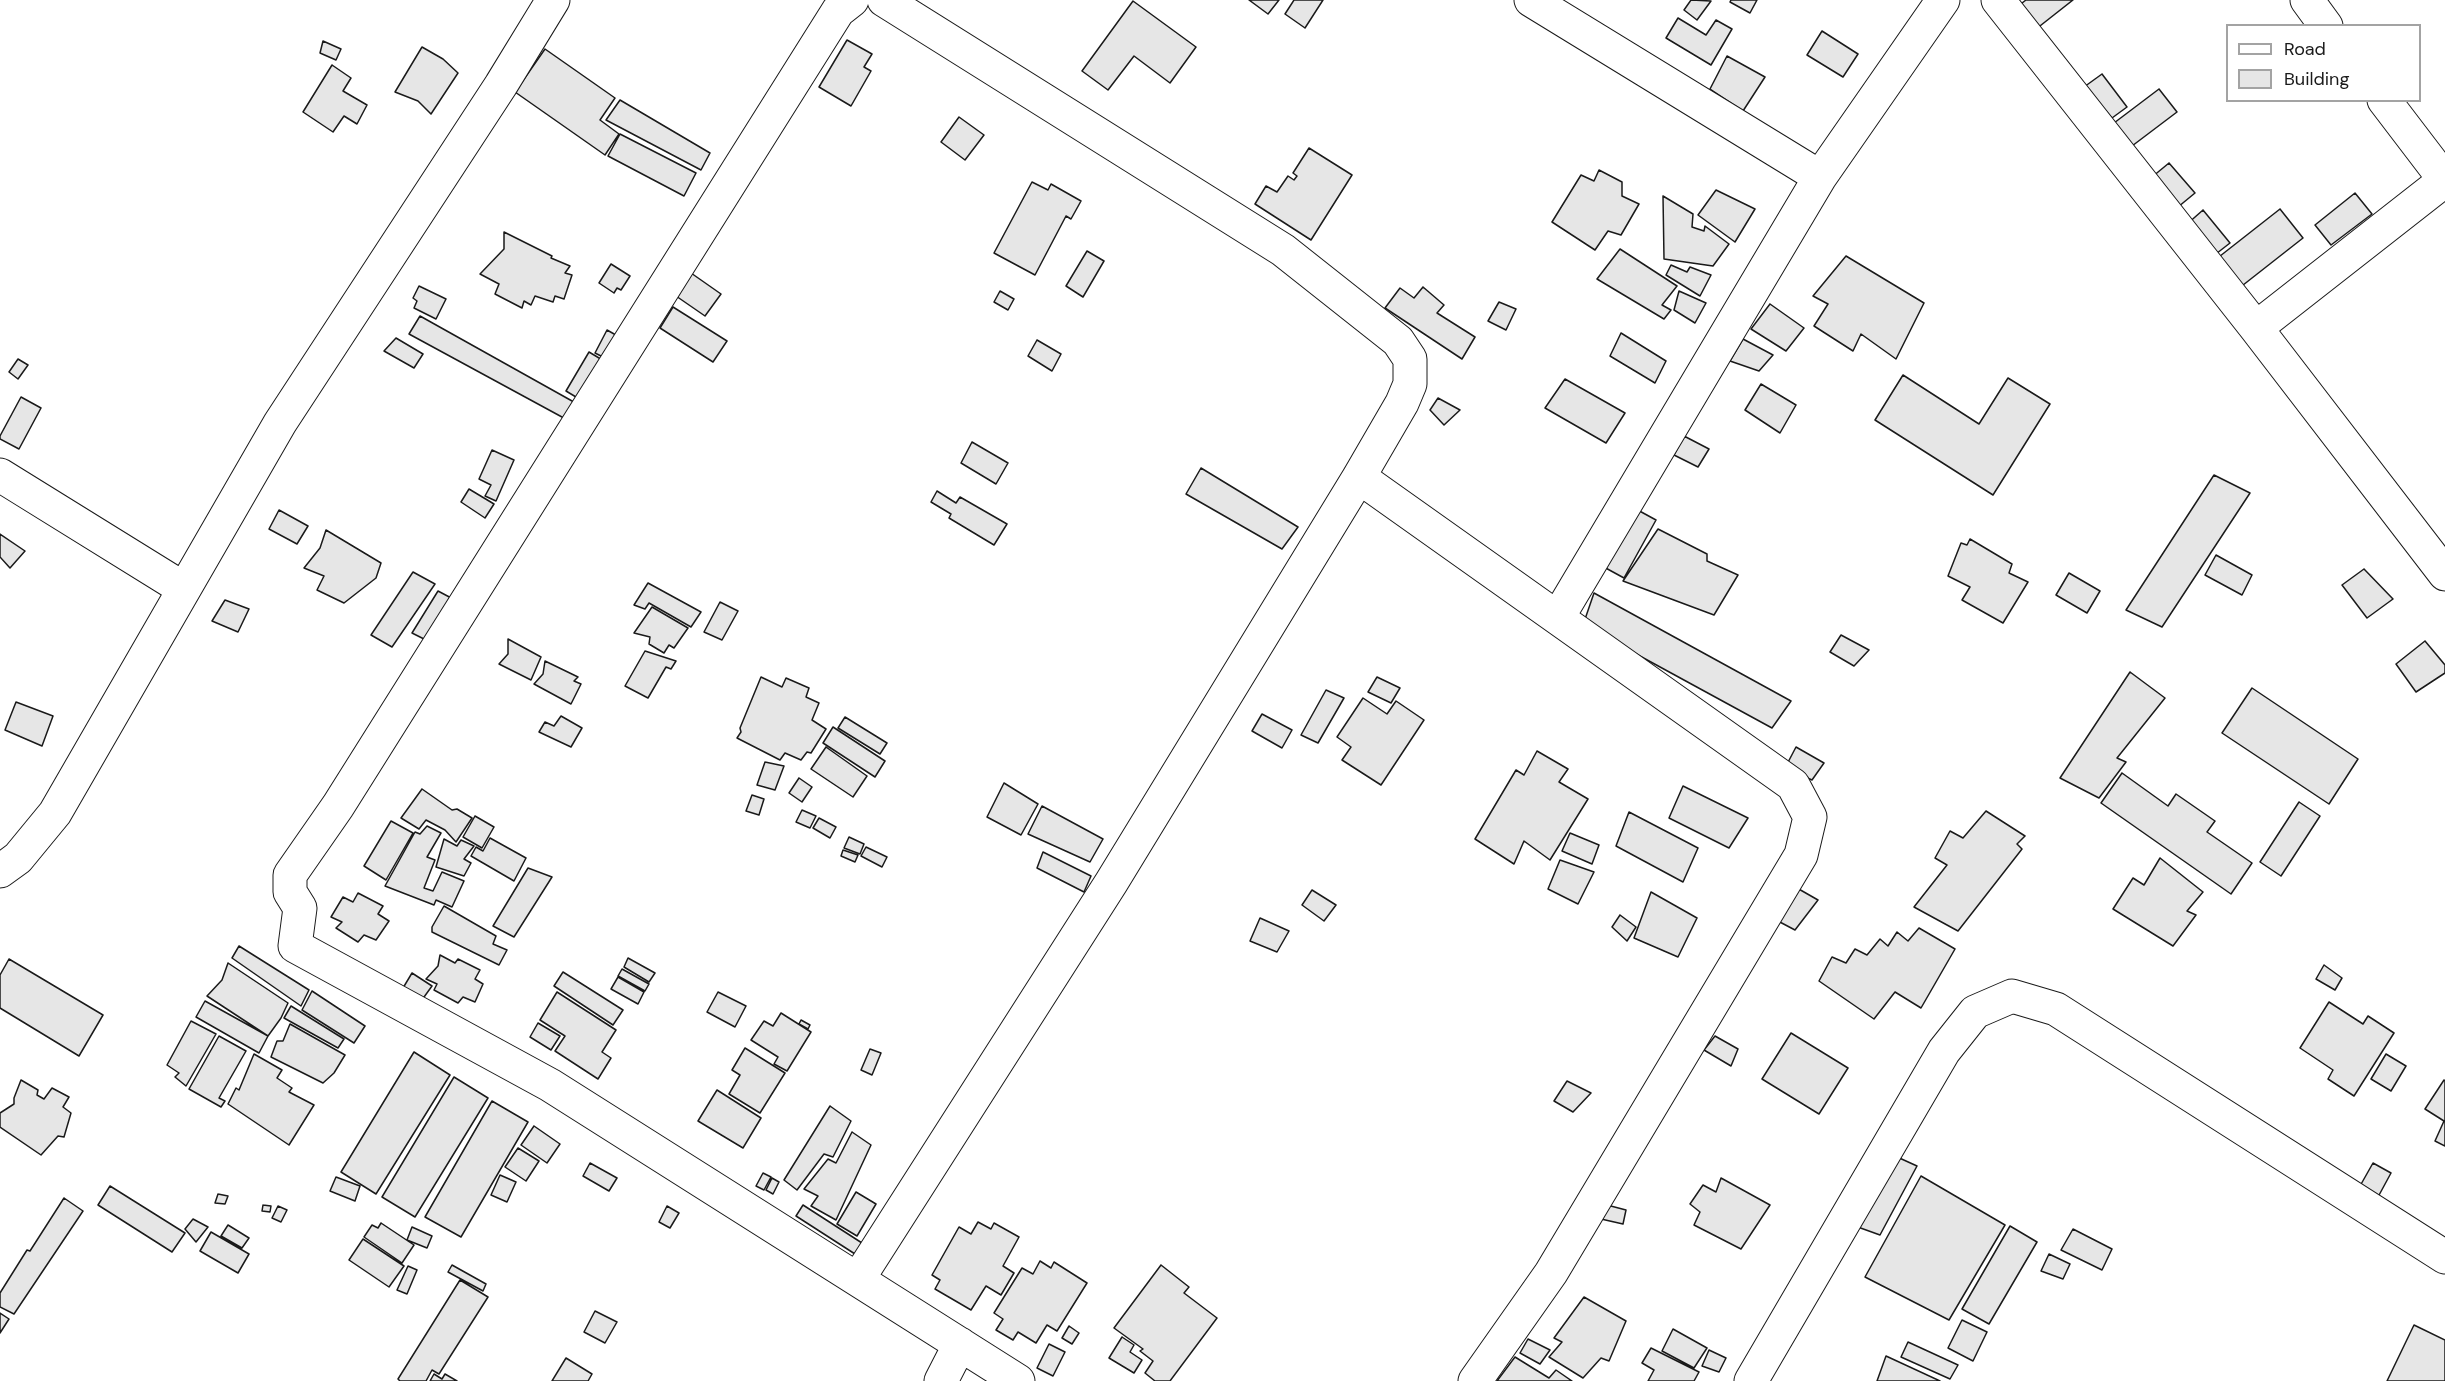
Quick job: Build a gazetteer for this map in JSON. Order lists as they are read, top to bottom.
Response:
{
  "legend": ["Road", "Building"]
}
